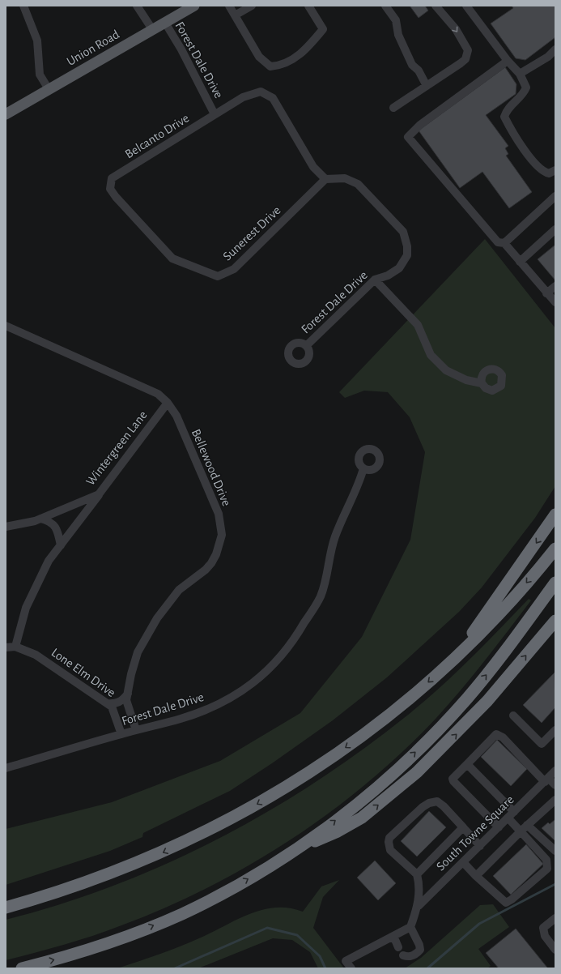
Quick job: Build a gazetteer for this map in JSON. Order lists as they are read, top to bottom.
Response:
{
  "streets": {
    "main road": ["Union Road"],
    "street": [
      "Forest Dale Drive",
      "Belcanto Drive",
      "Sunerest Drive",
      "Wintergreen Lane",
      "Bellewood Drive",
      "Lone Elm Drive",
      "South Towne Square"
    ]
  },
  "crossings": [
    ["Union Road", "Forest Dale Drive"],
    ["Forest Dale Drive", "Belcanto Drive"],
    ["Forest Dale Drive", "Sunerest Drive"],
    ["Forest Dale Drive", "Bellewood Drive"],
    ["Forest Dale Drive", "Lone Elm Drive"],
    ["Belcanto Drive", "Sunerest Drive"],
    ["Wintergreen Lane", "Bellewood Drive"]
  ]
}
